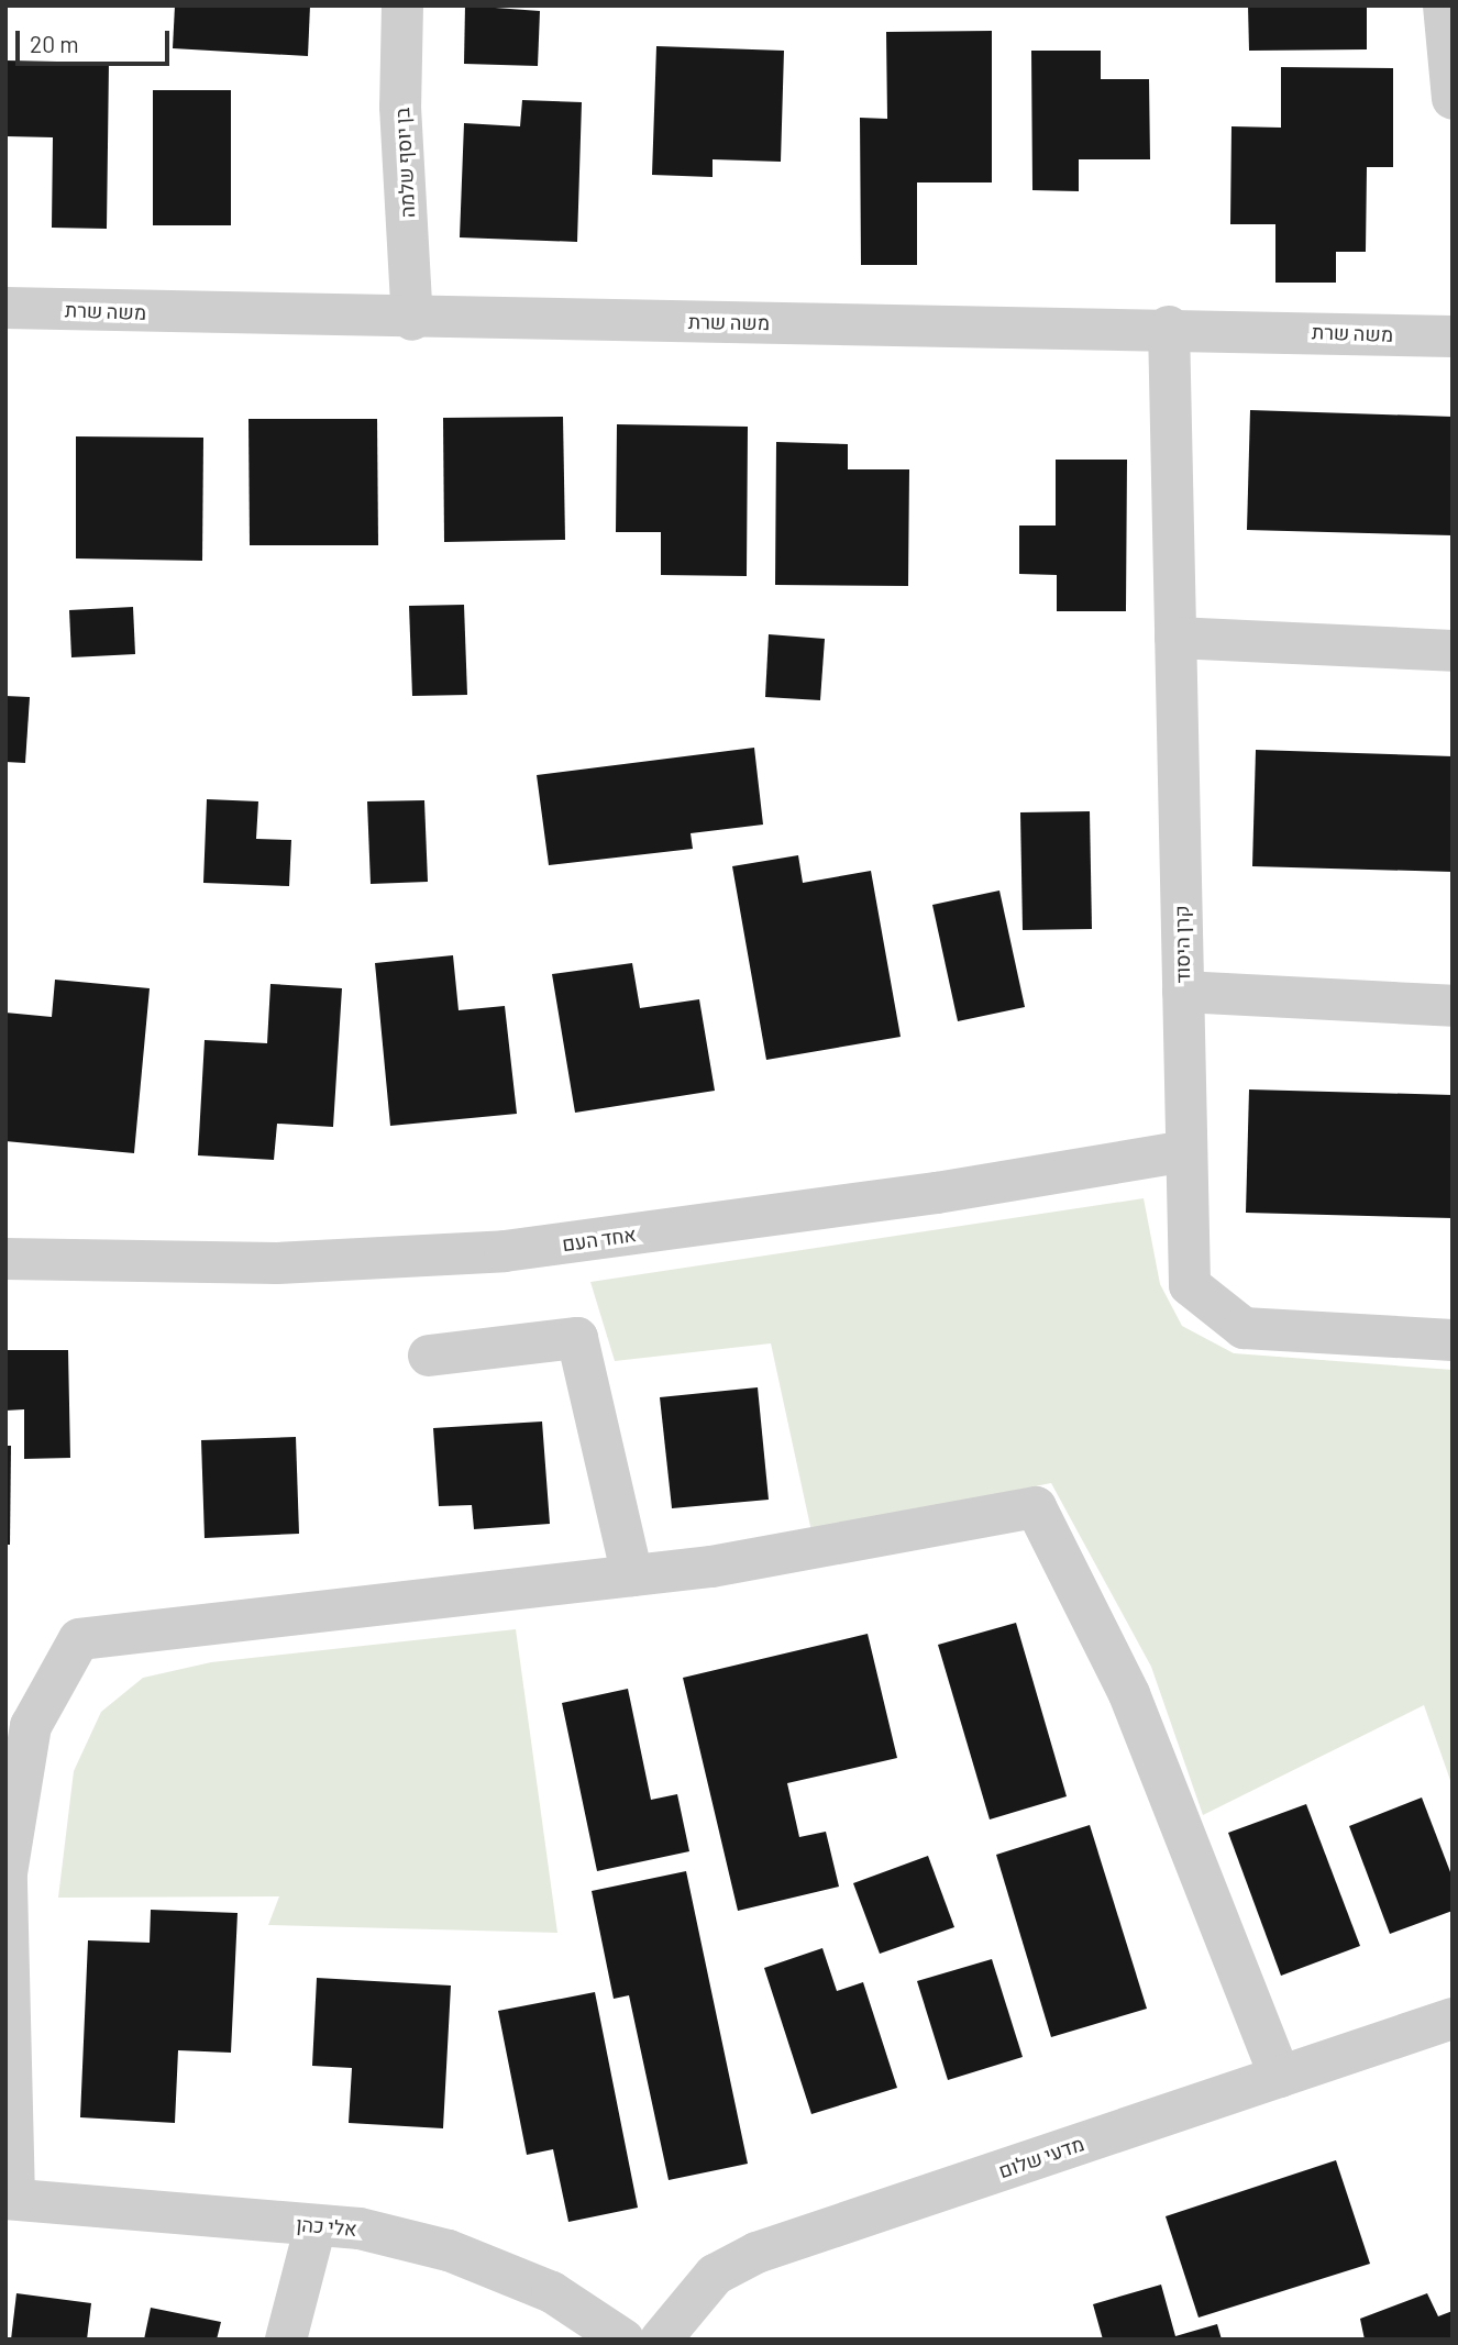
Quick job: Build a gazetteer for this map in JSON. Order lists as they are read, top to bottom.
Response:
{
  "streets": {
    "street": [
      "בן יוסף שלמה",
      "משה שרת",
      "קרן היסוד",
      "אחד העם",
      "מדעי שלום",
      "אלי כהן"
    ]
  },
  "crossings": [
    ["בן יוסף שלמה", "משה שרת"],
    ["משה שרת", "קרן היסוד"],
    ["קרן היסוד", "אחד העם"]
  ],
  "scale_bar": "20 m"
}
